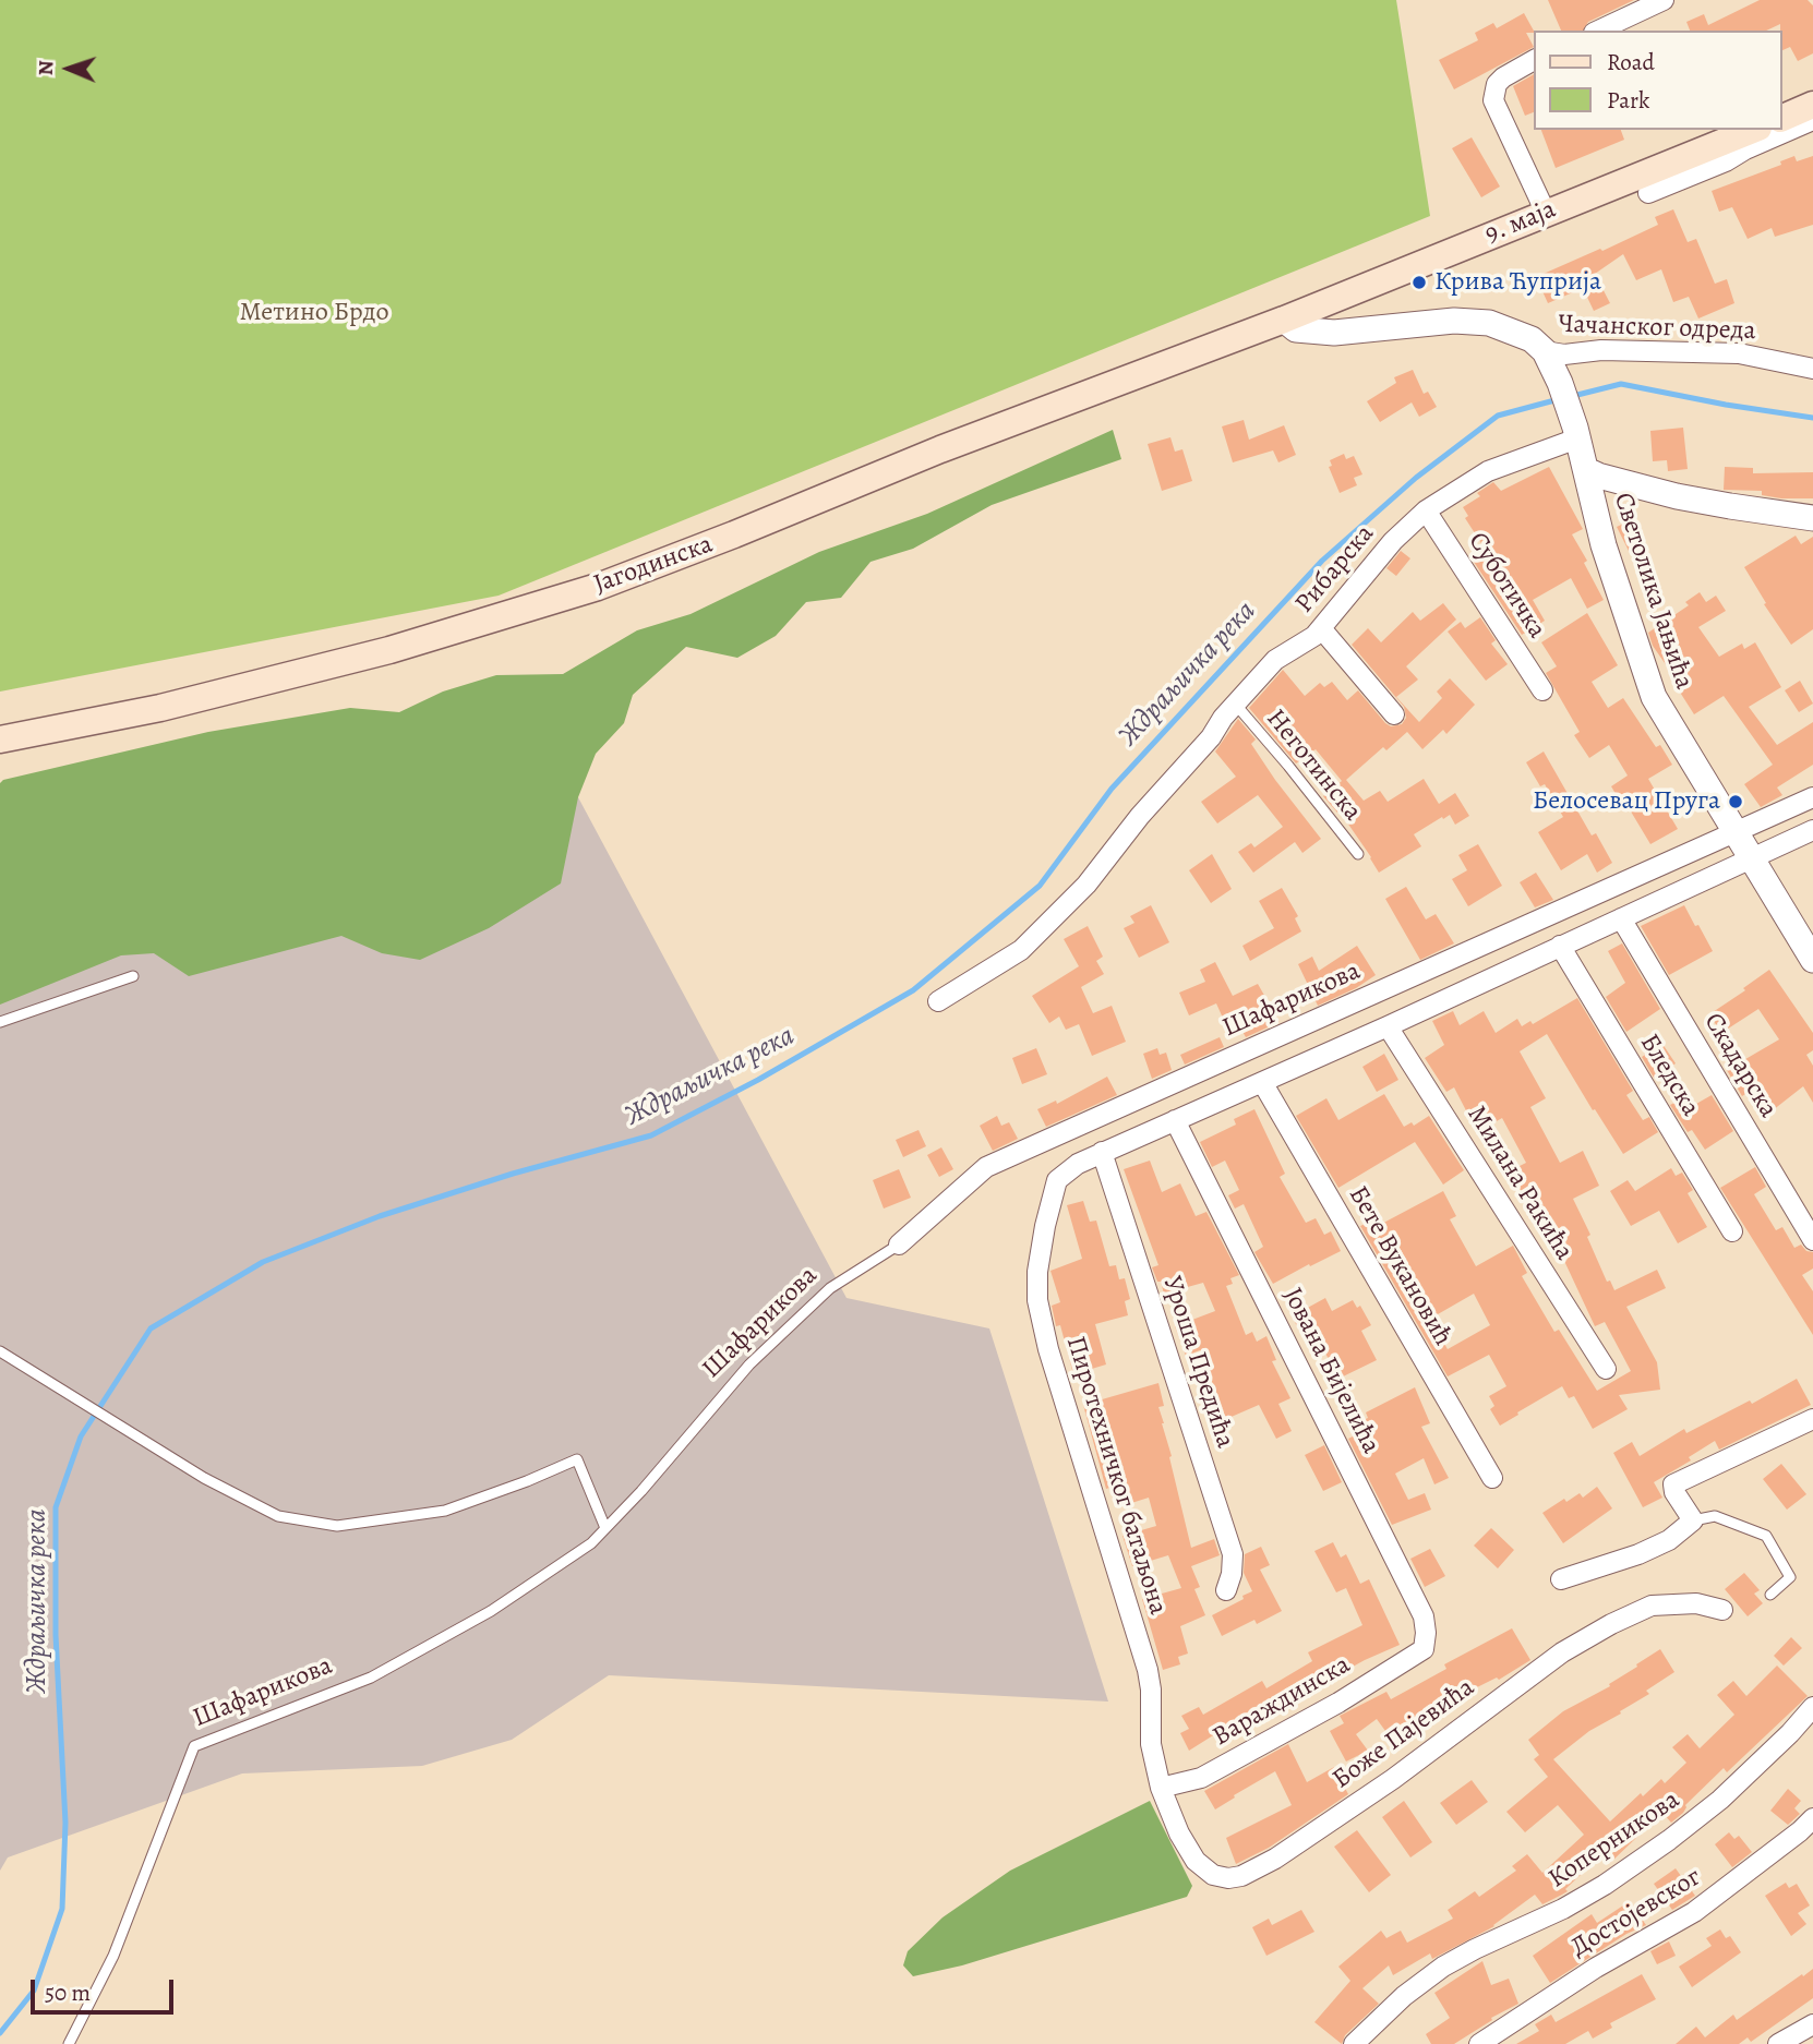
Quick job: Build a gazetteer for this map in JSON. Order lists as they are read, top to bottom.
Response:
{
  "streets": {
    "main road": ["9. маја", "Јагодинска"],
    "street": [
      "Чачанског одреда",
      "Рибарска",
      "Суботичка",
      "Светолика Јањића",
      "Шафарикова",
      "Скадарска",
      "Бледска",
      "Милана Ракића",
      "Бете Вукановић",
      "Уроша Предића",
      "Јована Бијелића",
      "Пиротехничког батаљона",
      "Вараждинска",
      "Боже Пајевића",
      "Коперникова",
      "Достојевског"
    ],
    "lane": ["Неготинска"]
  },
  "crossings": [
    ["9. маја", "Јагодинска"],
    ["Чачанског одреда", "Светолика Јањића"],
    ["Рибарска", "Суботичка"],
    ["Рибарска", "Светолика Јањића"],
    ["Рибарска", "Неготинска"],
    ["Светолика Јањића", "Шафарикова"],
    ["Уроша Предића", "Пиротехничког батаљона"],
    ["Јована Бијелића", "Вараждинска"],
    ["Пиротехничког батаљона", "Вараждинска"],
    ["Пиротехничког батаљона", "Боже Пајевића"],
    ["Вараждинска", "Боже Пајевића"]
  ],
  "water": ["Ждраљичка река"],
  "parks": ["Метино Брдо"],
  "places": ["Крива Ћуприја", "Белосевац Пруга"],
  "legend": ["Road", "Park"],
  "scale_bar": "50 m",
  "north": "left"
}
